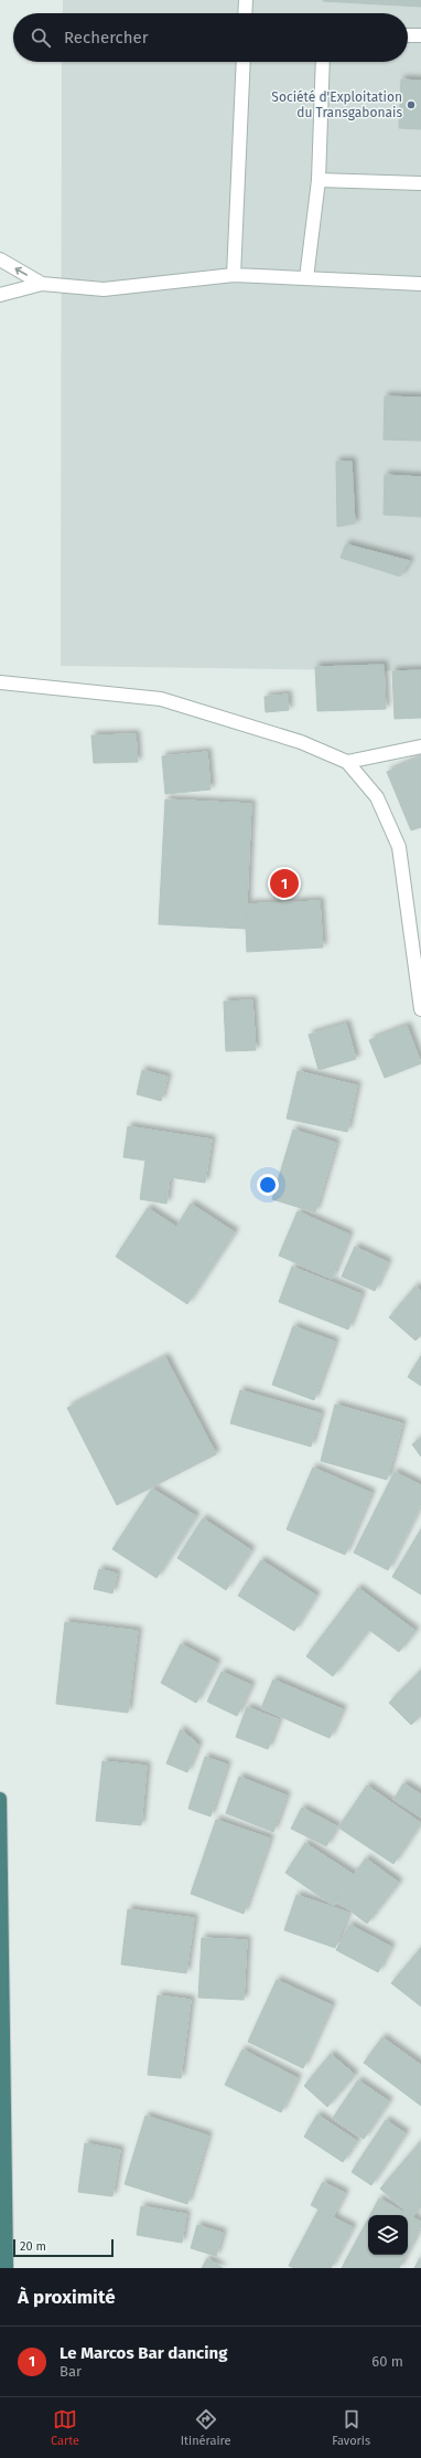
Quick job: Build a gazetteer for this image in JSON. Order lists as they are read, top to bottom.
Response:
{
  "places": ["Société d'Exploitation du Transgabonais"],
  "scale_bar": "20 m",
  "page": {
    "search": "Rechercher",
    "pins": "1",
    "scale": "20 m",
    "heading": "À proximité",
    "list": [
      {
        "mark": "1",
        "name": "Le Marcos Bar dancing",
        "note": "Bar",
        "value": "60 m"
      }
    ],
    "nav": ["Carte", "Itinéraire", "Favoris"]
  }
}
